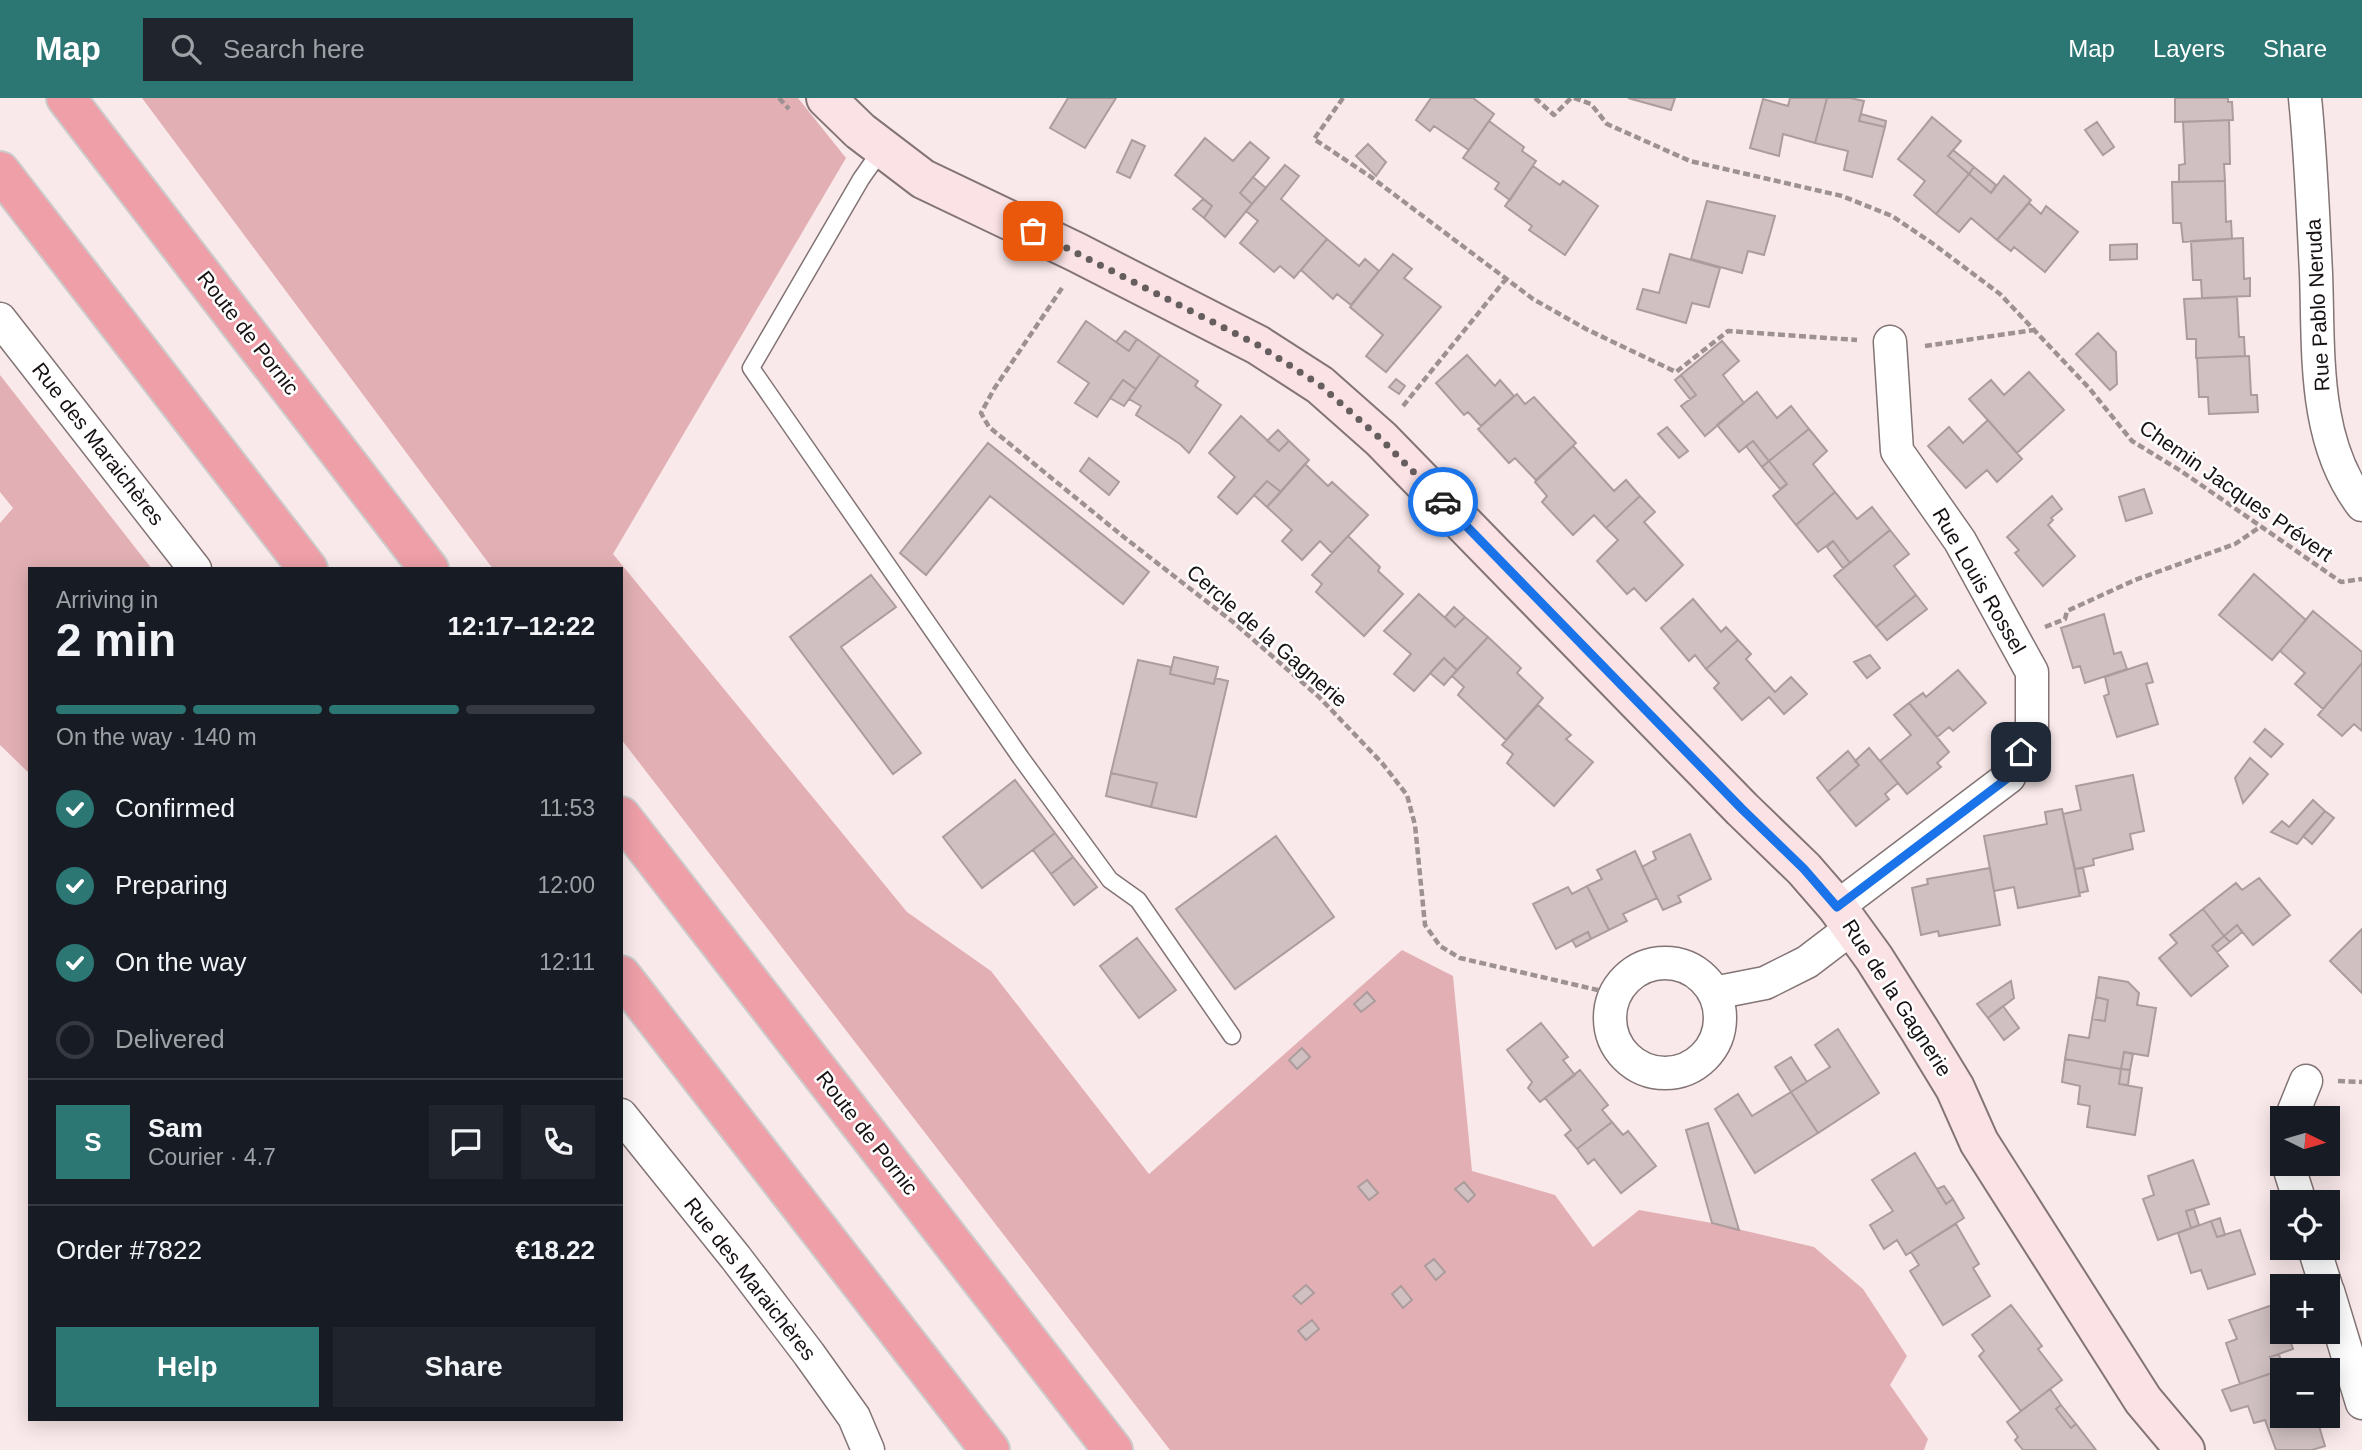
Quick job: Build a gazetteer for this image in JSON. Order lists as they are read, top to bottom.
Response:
{
  "streets": {
    "highway": ["Route de Pornic"],
    "street": [
      "Rue Pablo Neruda",
      "Rue des Maraichères",
      "Rue Louis Rossel",
      "Rue de la Gagnerie"
    ],
    "path": ["Chemin Jacques Prévert", "Cercle de la Gagnerie"]
  },
  "crossings": [
    ["Rue Louis Rossel", "Cercle de la Gagnerie"],
    ["Rue Louis Rossel", "Rue de la Gagnerie"],
    ["Cercle de la Gagnerie", "Rue de la Gagnerie"]
  ],
  "north": "right",
  "page": {
    "header": "Map",
    "search": "Search here",
    "nav": ["Map", "Layers", "Share"],
    "heading": ["2 min", "Arriving in", "12:17–12:22"],
    "panel": [
      "Sam",
      "Courier · 4.7",
      "Order #7822",
      "€18.22"
    ],
    "bar": "On the way · 140 m",
    "list": [
      ["Confirmed", "11:53"],
      ["Preparing", "12:00"],
      ["On the way", "12:11"],
      "Delivered"
    ],
    "round": "S",
    "map_buttons": ["+", "−"],
    "buttons": ["Help", "Share"]
  }
}
